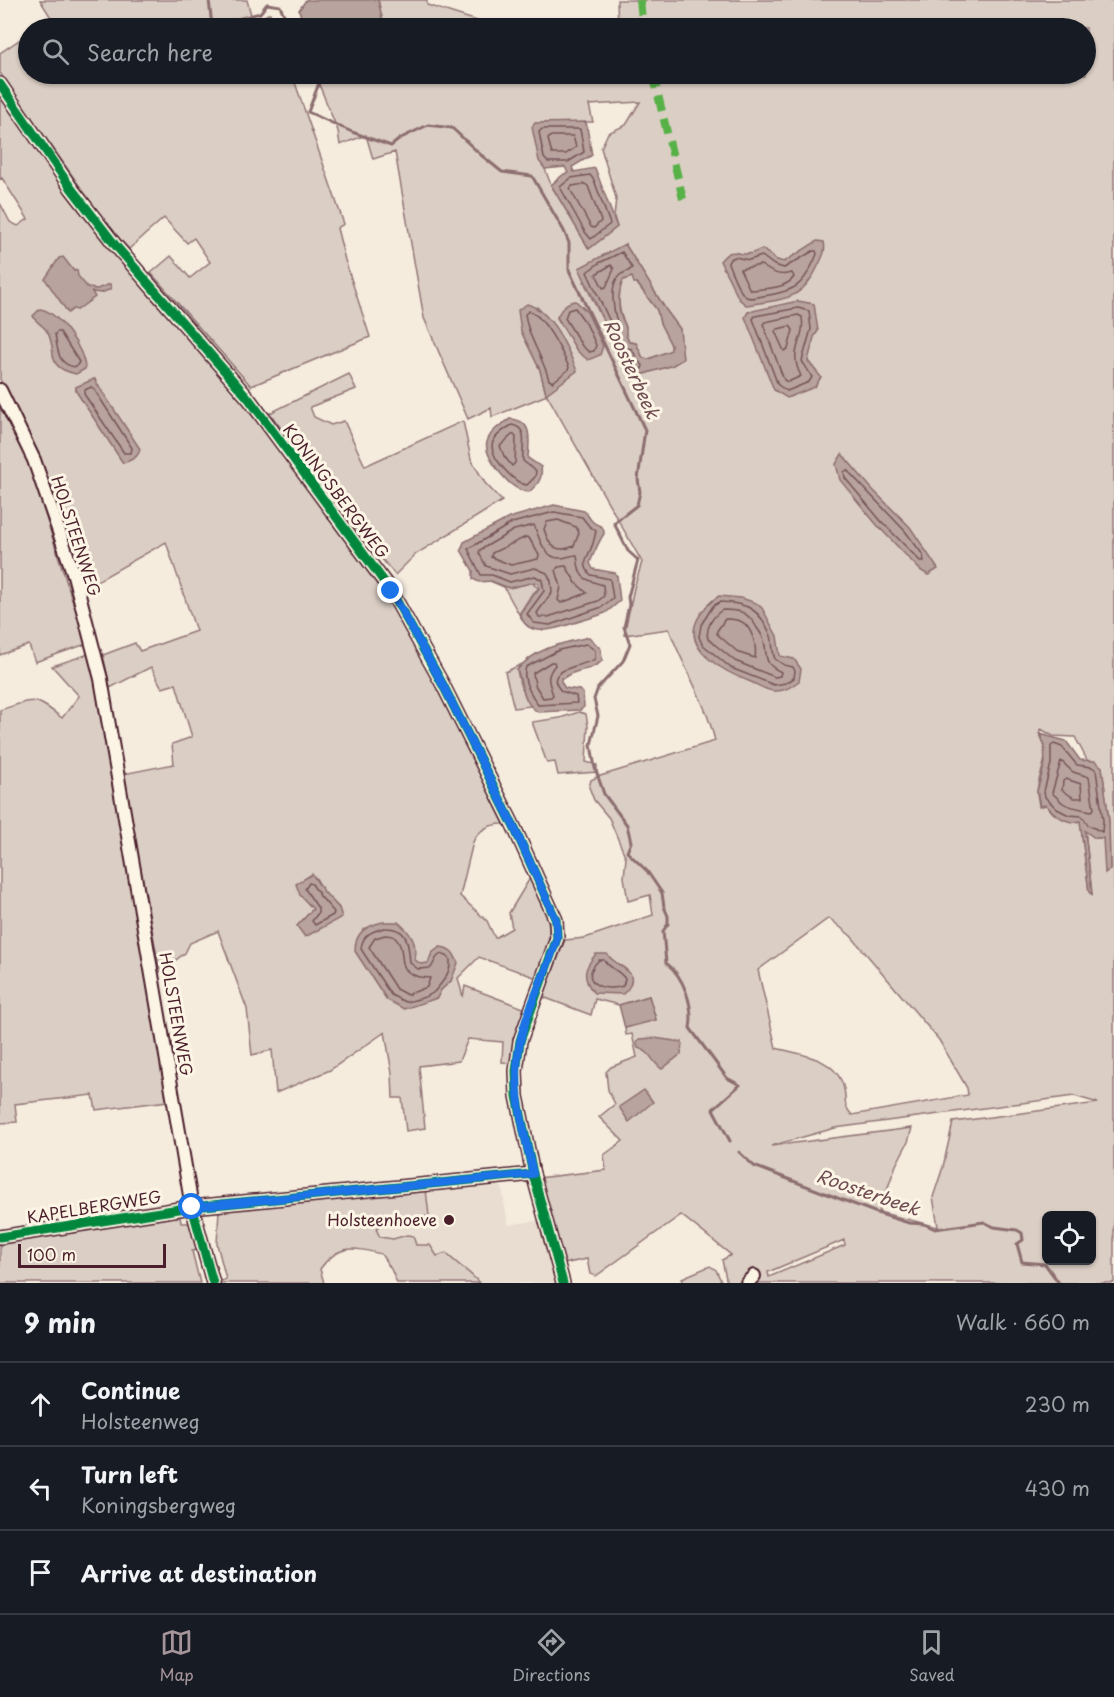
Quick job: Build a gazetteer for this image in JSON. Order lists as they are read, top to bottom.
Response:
{
  "streets": {
    "street": ["KONINGSBERGWEG", "HOLSTEENWEG", "KAPELBERGWEG"]
  },
  "crossings": [
    ["HOLSTEENWEG", "KAPELBERGWEG"]
  ],
  "water": ["Roosterbeek"],
  "places": ["Holsteenhoeve"],
  "scale_bar": "100 m",
  "page": {
    "search": "Search here",
    "scale": "100 m",
    "heading": ["9 min", "Walk · 660 m"],
    "list": [
      ["Continue", "Holsteenweg", "230 m"],
      ["Turn left", "Koningsbergweg", "430 m"],
      "Arrive at destination"
    ],
    "nav": ["Map", "Directions", "Saved"]
  }
}
